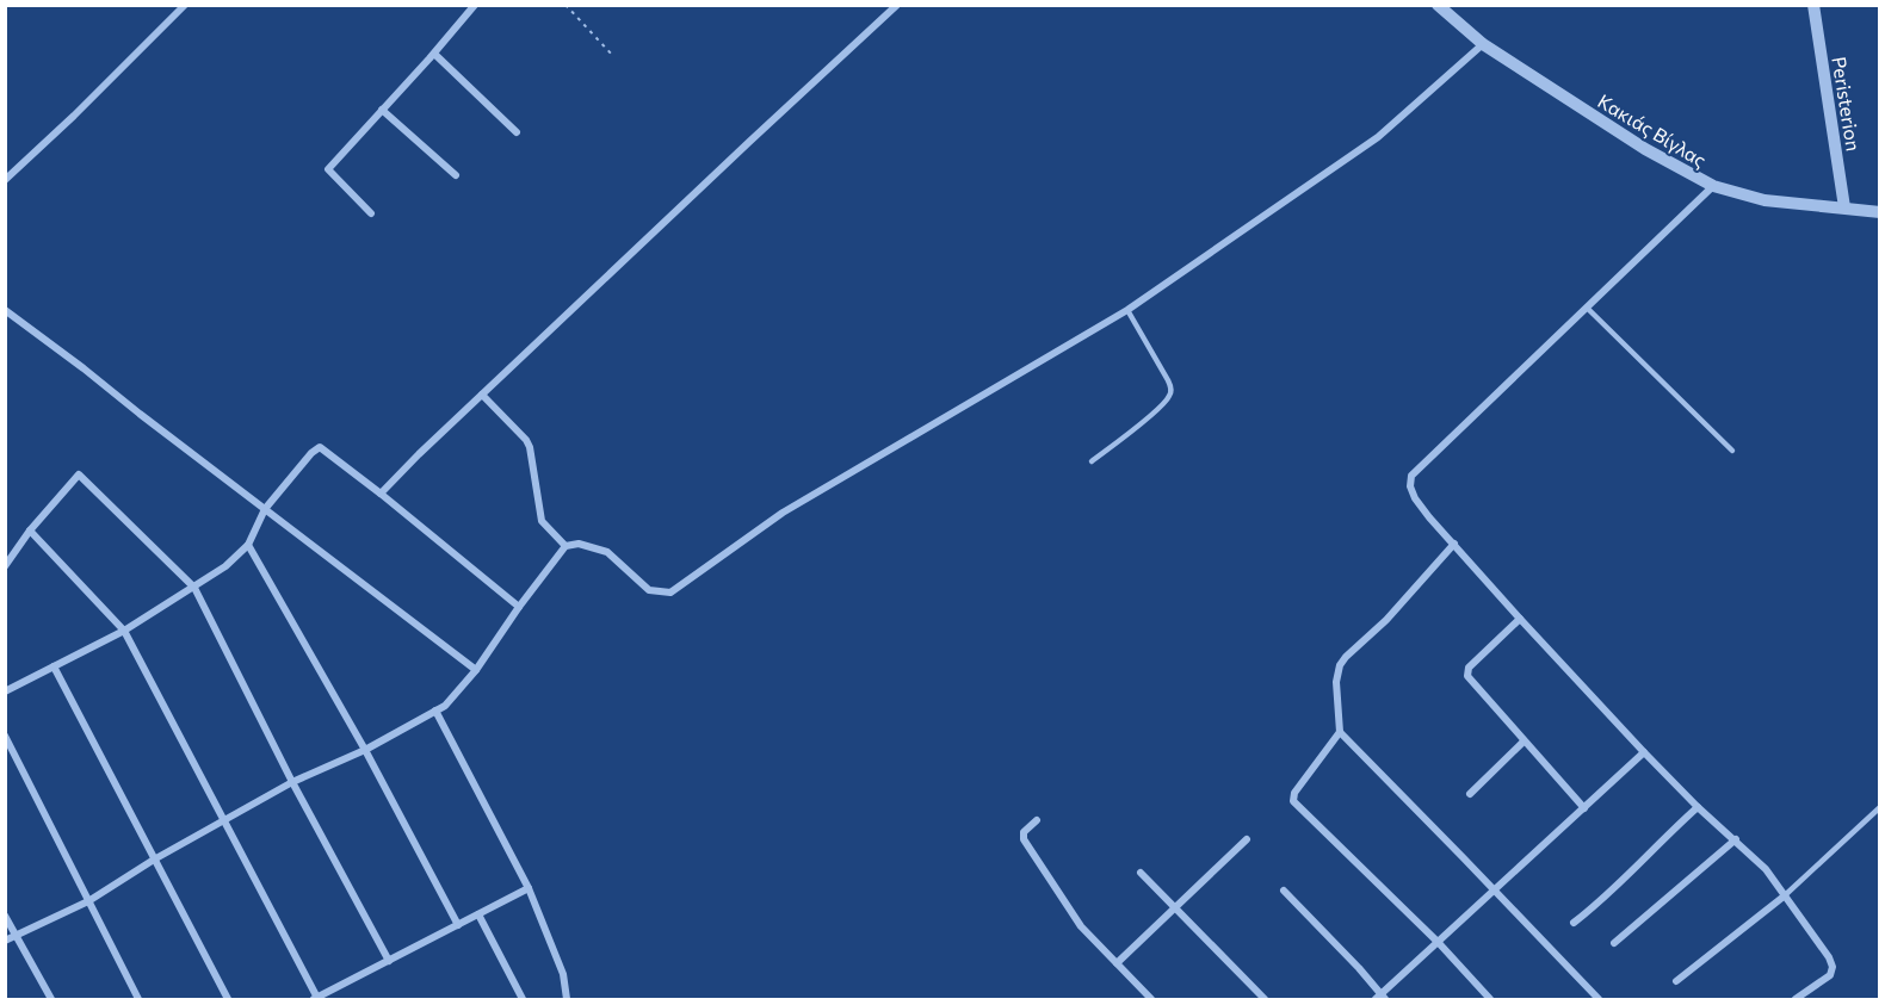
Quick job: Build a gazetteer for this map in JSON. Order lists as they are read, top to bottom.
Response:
{
  "streets": {
    "street": ["Peristerion", "Κακιάς Βίγλας"]
  },
  "crossings": [
    ["Peristerion", "Κακιάς Βίγλας"]
  ]
}
